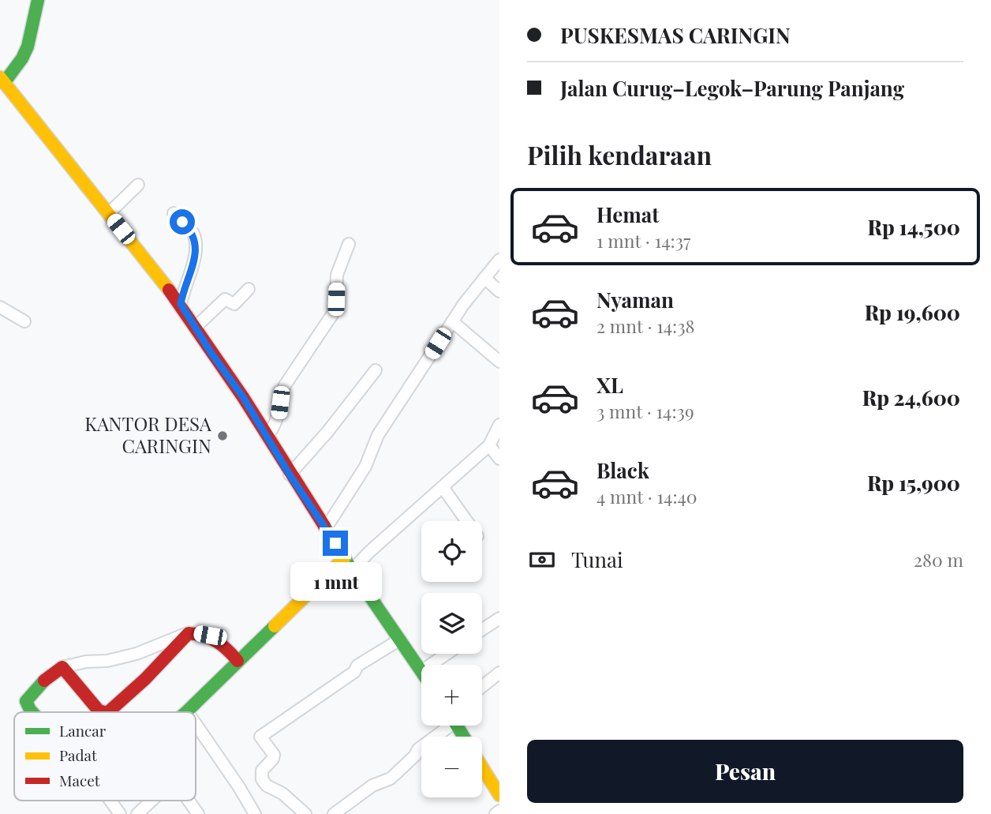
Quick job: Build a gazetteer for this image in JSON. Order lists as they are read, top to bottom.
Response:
{
  "places": ["KANTOR DESA CARINGIN"],
  "legend": ["Lancar", "Padat", "Macet"],
  "page": {
    "banner": ["PUSKESMAS CARINGIN", "Jalan Curug–Legok–Parung Panjang"],
    "heading": "Pilih kendaraan",
    "list": [
      {
        "name": "Hemat",
        "note": "1 mnt · 14:37",
        "value": "Rp 14,500"
      },
      {
        "name": "Nyaman",
        "note": "2 mnt · 14:38",
        "value": "Rp 19,600"
      },
      {
        "name": "XL",
        "note": "3 mnt · 14:39",
        "value": "Rp 24,600"
      },
      {
        "name": "Black",
        "note": "4 mnt · 14:40",
        "value": "Rp 15,900"
      }
    ],
    "map_buttons": ["+", "−"],
    "pay": ["Tunai", "280 m"],
    "bubble": "1 mnt",
    "buttons": "Pesan"
  }
}
